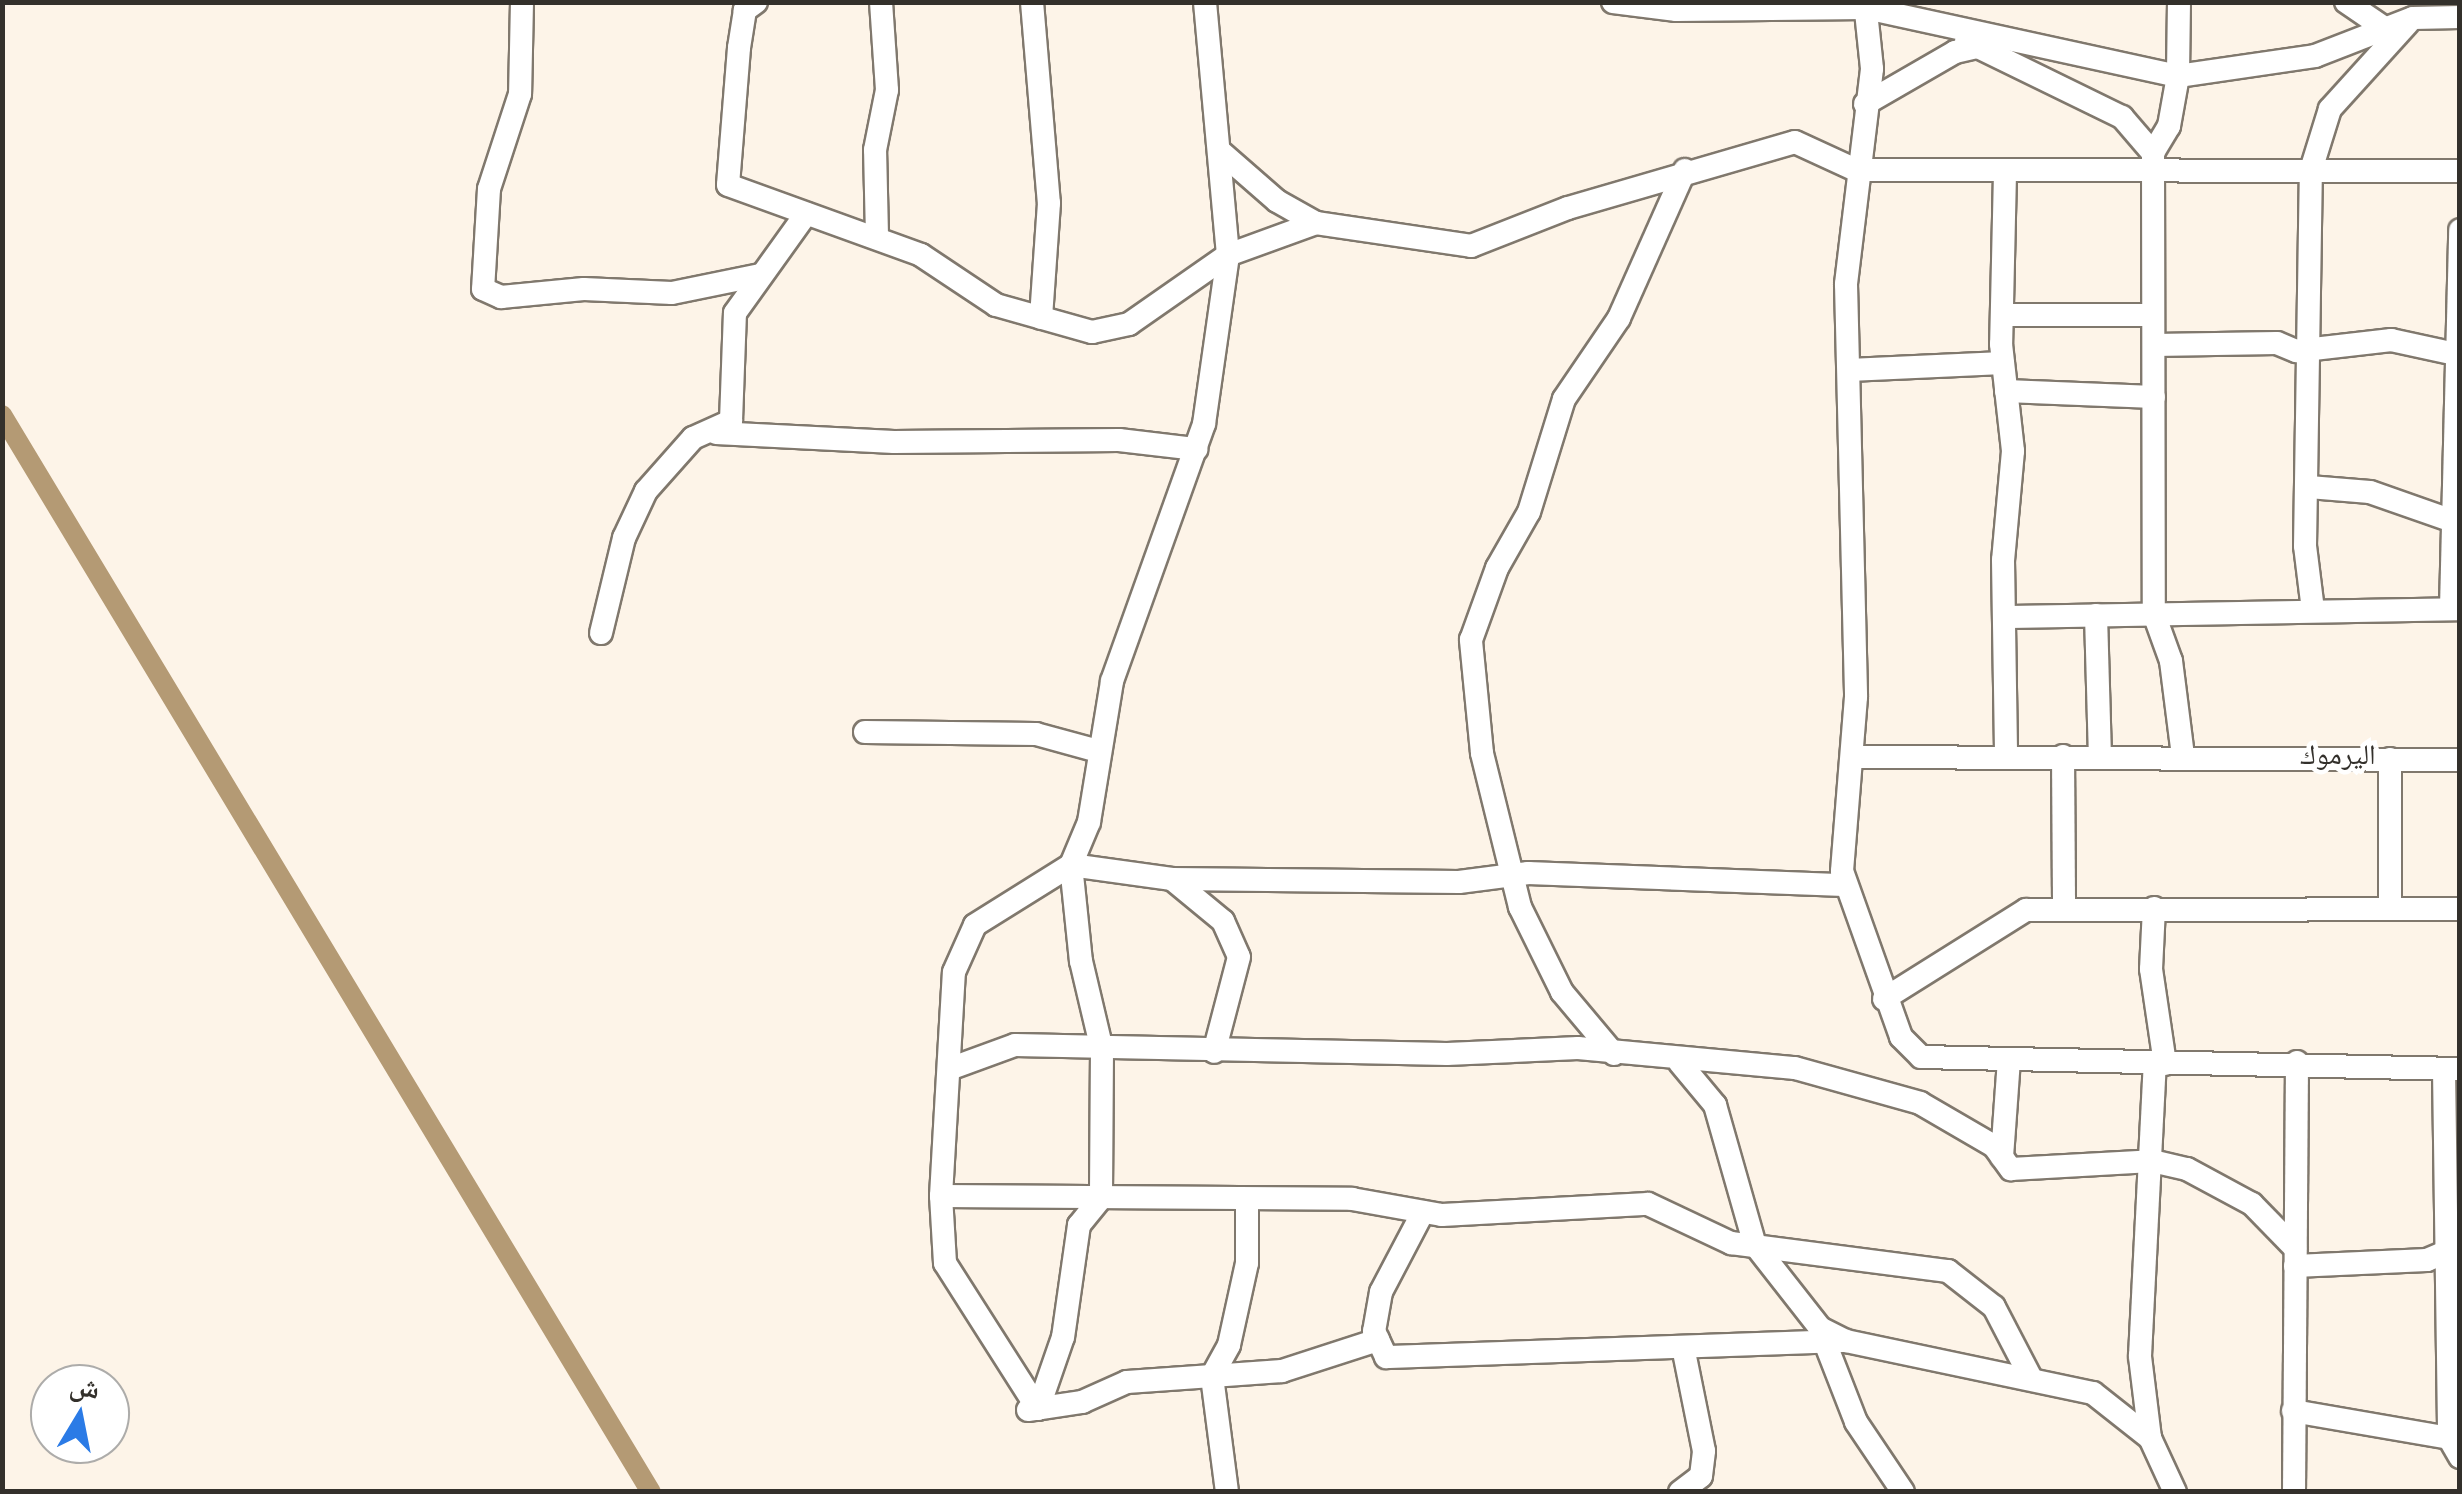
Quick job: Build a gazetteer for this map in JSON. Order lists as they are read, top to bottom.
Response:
{
  "districts": ["اليرموك"],
  "north": "top"
}
